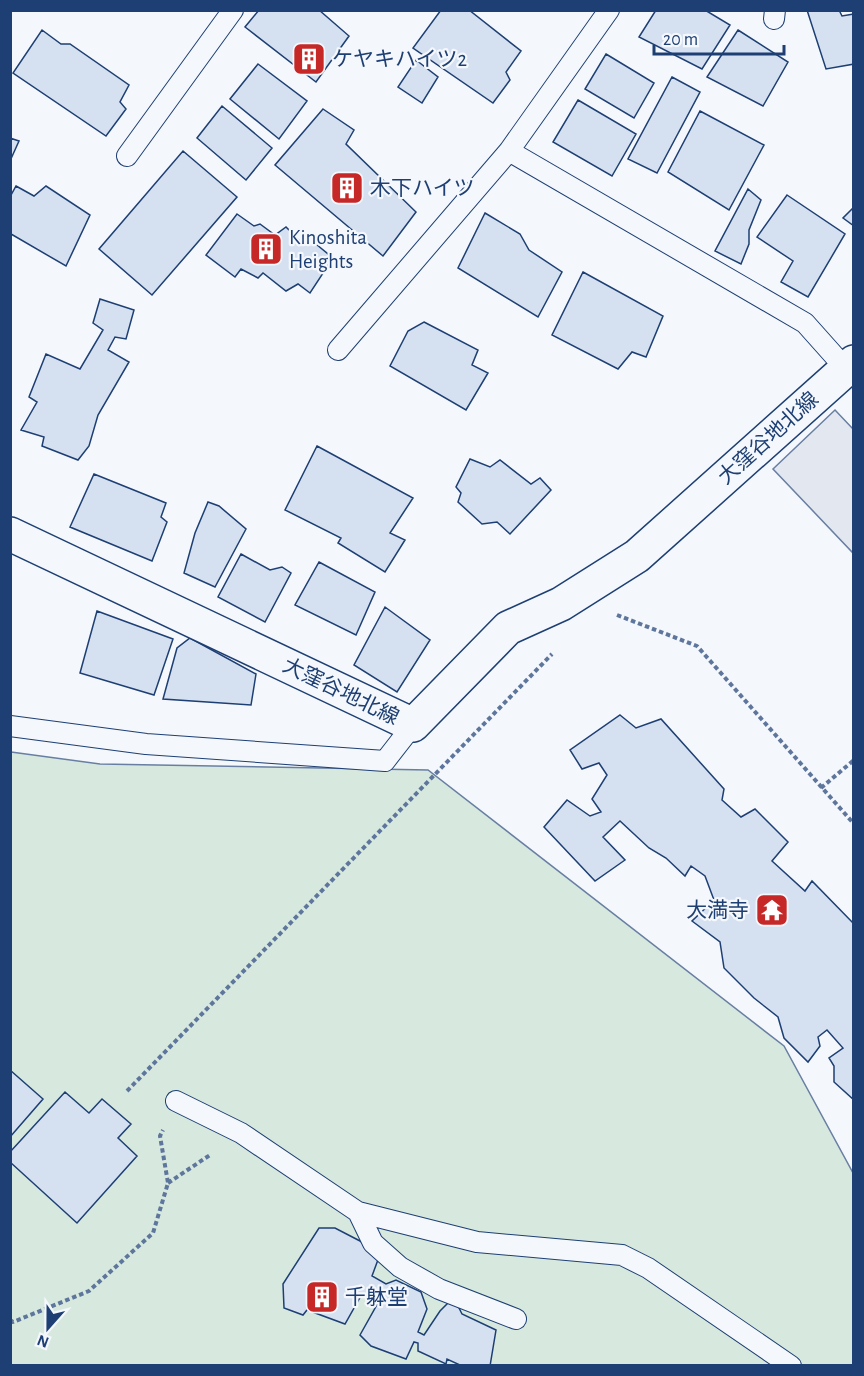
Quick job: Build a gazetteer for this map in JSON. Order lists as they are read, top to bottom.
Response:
{
  "streets": {
    "street": ["大窪谷地北線"]
  },
  "places": {
    "building": [
      "ケヤキハイツ2",
      "木下ハイツ",
      "Kinoshita Heights",
      "千躰堂"
    ],
    "temple": ["大満寺"]
  },
  "scale_bar": "20 m",
  "north": "bottom"
}
